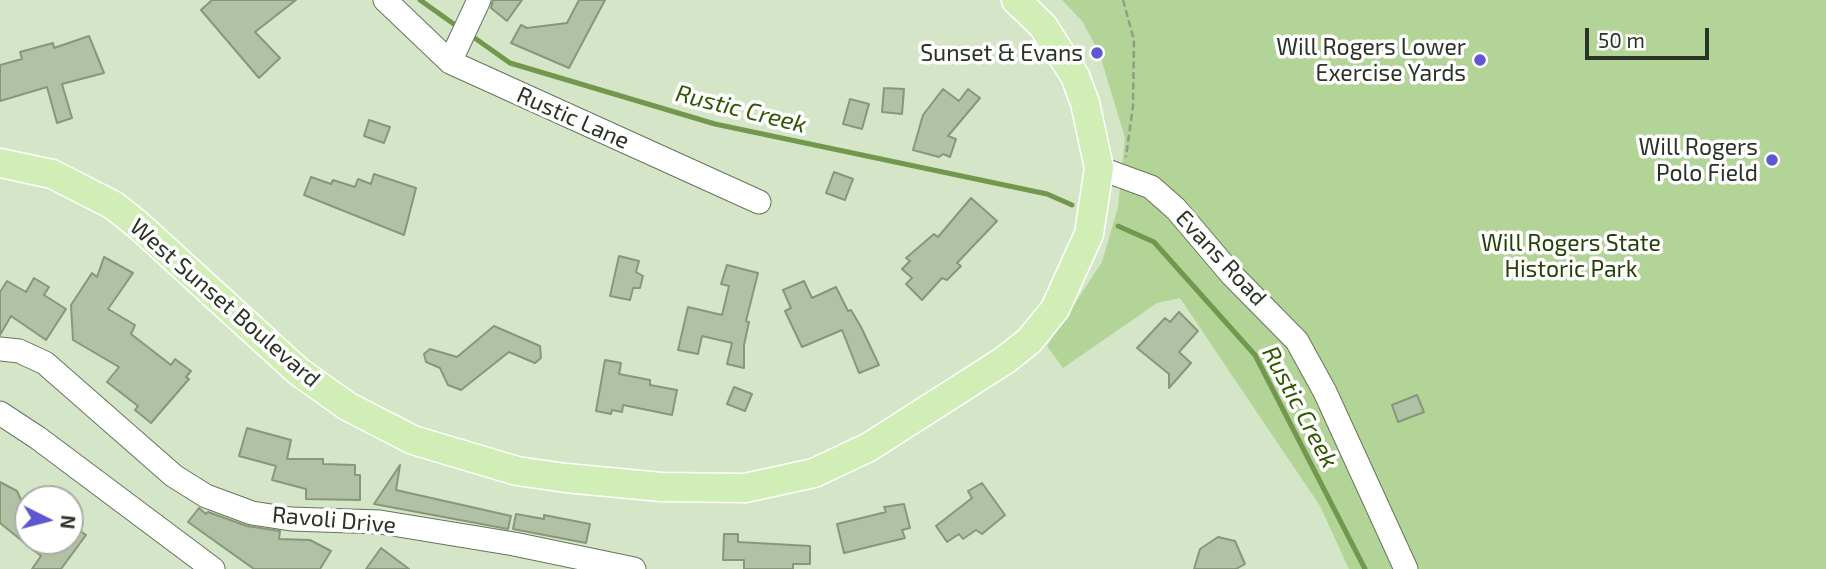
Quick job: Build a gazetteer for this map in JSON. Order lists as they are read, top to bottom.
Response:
{
  "streets": {
    "main road": ["West Sunset Boulevard"],
    "street": ["Rustic Lane", "Evans Road", "Ravoli Drive"]
  },
  "crossings": [
    ["Evans Road", "West Sunset Boulevard"]
  ],
  "water": ["Rustic Creek"],
  "parks": ["Will Rogers State Historic Park"],
  "places": ["Sunset & Evans", "Will Rogers Lower Exercise Yards", "Will Rogers Polo Field"],
  "scale_bar": "50 m",
  "north": "right"
}
